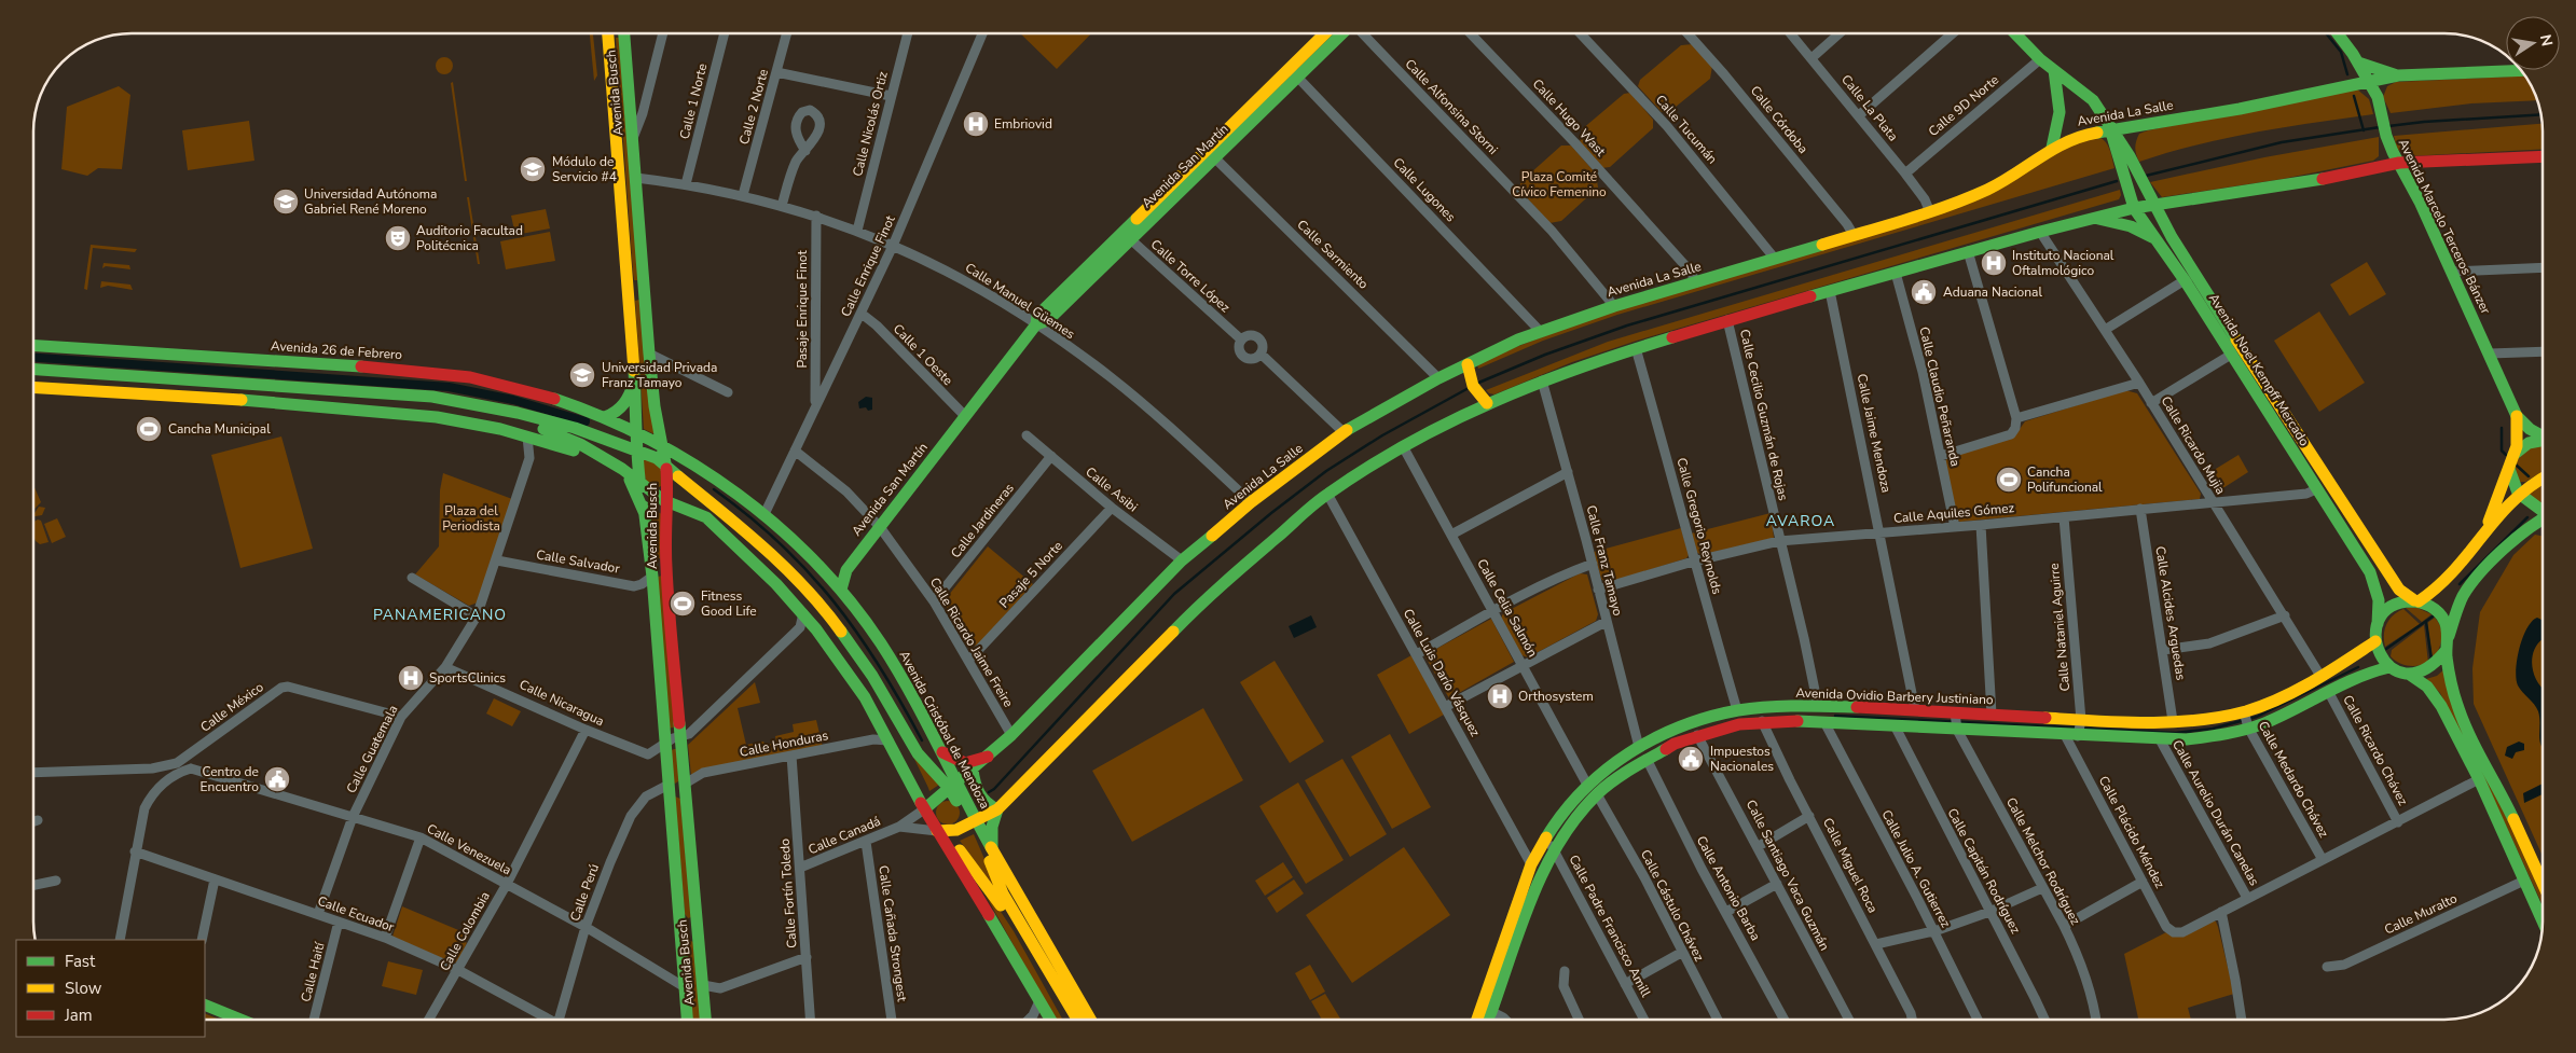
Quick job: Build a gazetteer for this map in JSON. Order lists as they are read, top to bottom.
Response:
{
  "streets": {
    "main road": [
      "Avenida Busch",
      "Avenida La Salle",
      "Avenida San Martín",
      "Avenida Marcelo Terceros Bánzer",
      "Avenida 26 de Febrero",
      "Avenida Noel Kempff Mercado",
      "Avenida Ovidio Barbery Justiniano",
      "Avenida Cristóbal de Mendoza"
    ],
    "street": [
      "Calle 1 Norte",
      "Calle 9D Norte",
      "Calle 2 Norte",
      "Calle Alfonsina Storni",
      "Calle La Plata",
      "Calle Hugo Wast",
      "Calle Córdoba",
      "Calle Nicolás Ortiz",
      "Calle Tucumán",
      "Calle Lugones",
      "Calle Sarmiento",
      "Calle Enrique Finot",
      "Calle Torre López",
      "Calle Manuel Güemes",
      "Pasaje Enrique Finot",
      "Calle 1 Oeste",
      "Calle Claudio Peñaranda",
      "Calle Cecilio Guzmán de Rojas",
      "Calle Jaime Mendoza",
      "Calle Ricardo Mujia",
      "Calle Asibi",
      "Calle Aquiles Gómez",
      "Calle Jardineras",
      "Calle Gregorio Reynolds",
      "Calle Franz Tamayo",
      "Calle Salvador",
      "Pasaje 5 Norte",
      "Calle Celia Salmón",
      "Calle Alcides Arguedas",
      "Calle Nataniel Aguirre",
      "Calle Ricardo Jaime Freire",
      "Calle Luis Darío Vásquez",
      "Calle Nicaragua",
      "Calle México",
      "Calle Honduras",
      "Calle Guatemala",
      "Calle Ricardo Chávez",
      "Calle Medardo Chávez",
      "Calle Aurelio Durán Canelas",
      "Calle Plácido Méndez",
      "Calle Canadá",
      "Calle Venezuela",
      "Calle Melchor Rodríguez",
      "Calle Miguel Roca",
      "Calle Julio A. Gutierrez",
      "Calle Capitán Rodríguez",
      "Calle Santiago Vaca Guzmán",
      "Calle Antonio Barba",
      "Calle Perú",
      "Calle Fortín Toledo",
      "Calle Cástulo Chávez",
      "Calle Ecuador",
      "Calle Muralto",
      "Calle Padre Francisco Amill",
      "Calle Colombia",
      "Calle Cañada Strongest",
      "Calle Haití"
    ]
  },
  "crossings": [
    ["Avenida Busch", "Calle Manuel Güemes"],
    ["Avenida Busch", "Avenida 26 de Febrero"],
    ["Avenida Busch", "Calle Salvador"],
    ["Avenida Busch", "Calle Nicaragua"],
    ["Avenida Busch", "Avenida Cristóbal de Mendoza"],
    ["Avenida Busch", "Calle Honduras"],
    ["Avenida Busch", "Calle Venezuela"],
    ["Avenida Busch", "Calle Perú"],
    ["Calle 1 Norte", "Calle Manuel Güemes"],
    ["Calle 9D Norte", "Calle La Plata"],
    ["Calle 9D Norte", "Avenida Noel Kempff Mercado"],
    ["Calle 2 Norte", "Calle Manuel Güemes"],
    ["Calle Alfonsina Storni", "Avenida La Salle"],
    ["Calle La Plata", "Avenida La Salle"],
    ["Avenida La Salle", "Calle Hugo Wast"],
    ["Avenida La Salle", "Calle Córdoba"],
    ["Avenida La Salle", "Calle Tucumán"],
    ["Avenida La Salle", "Calle Lugones"],
    ["Avenida La Salle", "Avenida Marcelo Terceros Bánzer"],
    ["Avenida La Salle", "Calle Sarmiento"],
    ["Avenida La Salle", "Calle Torre López"],
    ["Avenida La Salle", "Calle Manuel Güemes"],
    ["Avenida La Salle", "Avenida Noel Kempff Mercado"],
    ["Avenida La Salle", "Calle Asibi"],
    ["Avenida La Salle", "Calle Ricardo Jaime Freire"],
    ["Avenida La Salle", "Avenida Cristóbal de Mendoza"],
    ["Avenida La Salle", "Calle Canadá"],
    ["Calle Nicolás Ortiz", "Calle Manuel Güemes"],
    ["Avenida San Martín", "Calle Lugones"],
    ["Avenida San Martín", "Calle Sarmiento"],
    ["Avenida San Martín", "Calle Torre López"],
    ["Avenida San Martín", "Calle Manuel Güemes"],
    ["Avenida San Martín", "Calle 1 Oeste"],
    ["Avenida San Martín", "Calle Ricardo Jaime Freire"],
    ["Avenida San Martín", "Avenida Cristóbal de Mendoza"],
    ["Calle Enrique Finot", "Calle Manuel Güemes"],
    ["Calle Enrique Finot", "Pasaje Enrique Finot"],
    ["Calle Enrique Finot", "Calle 1 Oeste"],
    ["Calle Enrique Finot", "Calle Ricardo Jaime Freire"],
    ["Calle Enrique Finot", "Avenida Cristóbal de Mendoza"],
    ["Calle Manuel Güemes", "Pasaje Enrique Finot"],
    ["Avenida 26 de Febrero", "Avenida Cristóbal de Mendoza"],
    ["Avenida Noel Kempff Mercado", "Calle Aquiles Gómez"],
    ["Avenida Noel Kempff Mercado", "Avenida Ovidio Barbery Justiniano"],
    ["Calle Claudio Peñaranda", "Calle Aquiles Gómez"],
    ["Calle Cecilio Guzmán de Rojas", "Calle Aquiles Gómez"],
    ["Calle Cecilio Guzmán de Rojas", "Avenida Ovidio Barbery Justiniano"],
    ["Calle Jaime Mendoza", "Calle Aquiles Gómez"],
    ["Calle Jaime Mendoza", "Avenida Ovidio Barbery Justiniano"],
    ["Calle Ricardo Mujia", "Calle Aquiles Gómez"],
    ["Calle Ricardo Mujia", "Avenida Ovidio Barbery Justiniano"],
    ["Calle Asibi", "Calle Jardineras"],
    ["Calle Asibi", "Pasaje 5 Norte"],
    ["Calle Aquiles Gómez", "Calle Gregorio Reynolds"],
    ["Calle Aquiles Gómez", "Calle Franz Tamayo"],
    ["Calle Aquiles Gómez", "Calle Alcides Arguedas"],
    ["Calle Aquiles Gómez", "Calle Nataniel Aguirre"],
    ["Calle Jardineras", "Calle Ricardo Jaime Freire"],
    ["Calle Gregorio Reynolds", "Avenida Ovidio Barbery Justiniano"],
    ["Calle Franz Tamayo", "Avenida Ovidio Barbery Justiniano"],
    ["Calle Salvador", "Calle Guatemala"],
    ["Pasaje 5 Norte", "Calle Ricardo Jaime Freire"],
    ["Calle Celia Salmón", "Avenida Ovidio Barbery Justiniano"],
    ["Calle Alcides Arguedas", "Avenida Ovidio Barbery Justiniano"],
    ["Calle Nataniel Aguirre", "Avenida Ovidio Barbery Justiniano"],
    ["Calle Nataniel Aguirre", "Calle Plácido Méndez"],
    ["Calle Luis Darío Vásquez", "Avenida Ovidio Barbery Justiniano"],
    ["Avenida Ovidio Barbery Justiniano", "Calle Ricardo Chávez"],
    ["Avenida Ovidio Barbery Justiniano", "Calle Medardo Chávez"],
    ["Avenida Ovidio Barbery Justiniano", "Calle Aurelio Durán Canelas"],
    ["Avenida Ovidio Barbery Justiniano", "Calle Plácido Méndez"],
    ["Avenida Ovidio Barbery Justiniano", "Calle Melchor Rodríguez"],
    ["Avenida Ovidio Barbery Justiniano", "Calle Miguel Roca"],
    ["Avenida Ovidio Barbery Justiniano", "Calle Julio A. Gutierrez"],
    ["Avenida Ovidio Barbery Justiniano", "Calle Capitán Rodríguez"],
    ["Avenida Ovidio Barbery Justiniano", "Calle Santiago Vaca Guzmán"],
    ["Avenida Ovidio Barbery Justiniano", "Calle Antonio Barba"],
    ["Avenida Ovidio Barbery Justiniano", "Calle Cástulo Chávez"],
    ["Avenida Ovidio Barbery Justiniano", "Calle Padre Francisco Amill"],
    ["Calle Nicaragua", "Calle Guatemala"],
    ["Calle Nicaragua", "Calle Colombia"],
    ["Calle México", "Calle Guatemala"],
    ["Calle México", "Calle Venezuela"],
    ["Calle México", "Calle Ecuador"],
    ["Calle Honduras", "Calle Fortín Toledo"],
    ["Calle Guatemala", "Calle Venezuela"],
    ["Calle Guatemala", "Calle Ecuador"],
    ["Calle Canadá", "Calle Fortín Toledo"],
    ["Calle Canadá", "Calle Cañada Strongest"],
    ["Calle Venezuela", "Calle Perú"],
    ["Calle Venezuela", "Calle Colombia"],
    ["Calle Ecuador", "Calle Colombia"],
    ["Calle Ecuador", "Calle Haití"]
  ],
  "districts": ["AVAROA", "PANAMERICANO"],
  "parks": ["Plaza Comité Cívico Femenino", "Plaza del Periodista"],
  "places": {
    "hospital": [
      "Embriovid",
      "Instituto Nacional Oftalmológico",
      "SportsClinics",
      "Orthosystem"
    ],
    "school or university": ["Módulo de Servicio #4", "Universidad Autónoma Gabriel René Moreno", "Universidad Privada Franz Tamayo"],
    "theatre": ["Auditorio Facultad Politécnica"],
    "public building": ["Aduana Nacional", "Impuestos Nacionales", "Centro de Encuentro"],
    "sports": ["Cancha Municipal", "Cancha Polifuncional", "Fitness Good Life"]
  },
  "legend": ["Fast", "Slow", "Jam"],
  "north": "right"
}
